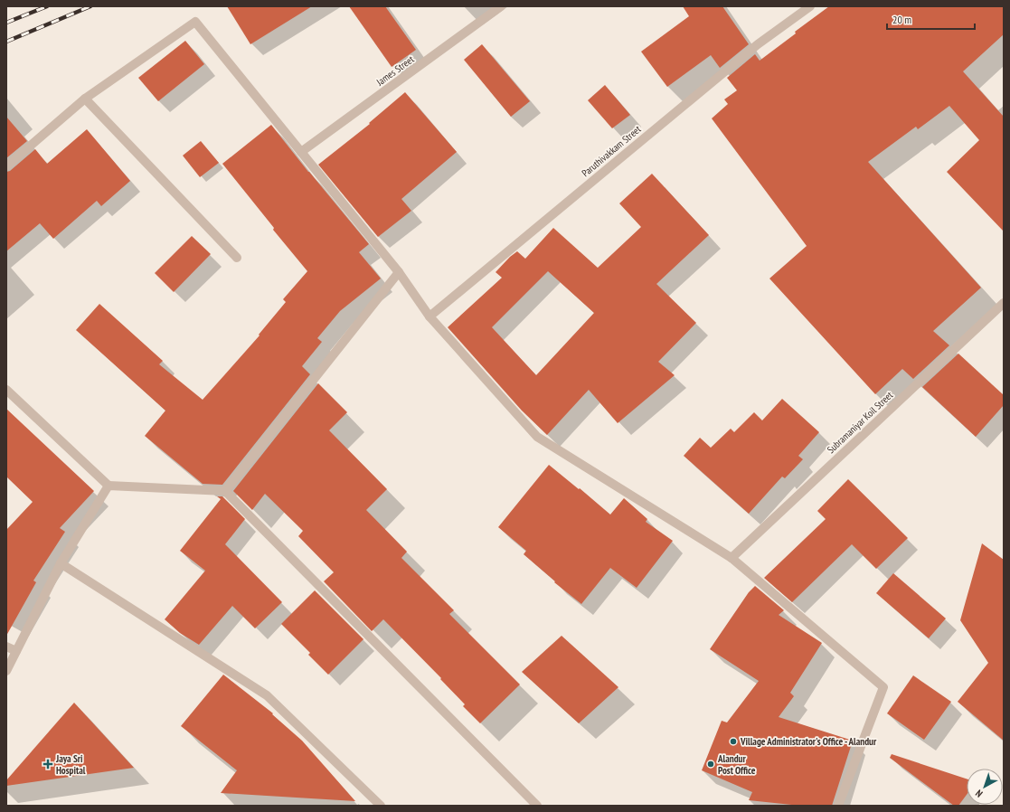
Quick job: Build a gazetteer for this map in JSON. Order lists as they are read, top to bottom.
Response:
{
  "streets": {
    "street": ["James Street", "Paruthivakkam Street", "Subramaniyar Koil Street"]
  },
  "places": {
    "other": ["Village Administrator's Office - Alandur", "Alandur Post Office"],
    "health": ["Jaya Sri Hospital"]
  },
  "scale_bar": "20 m",
  "north": "bottom left"
}
